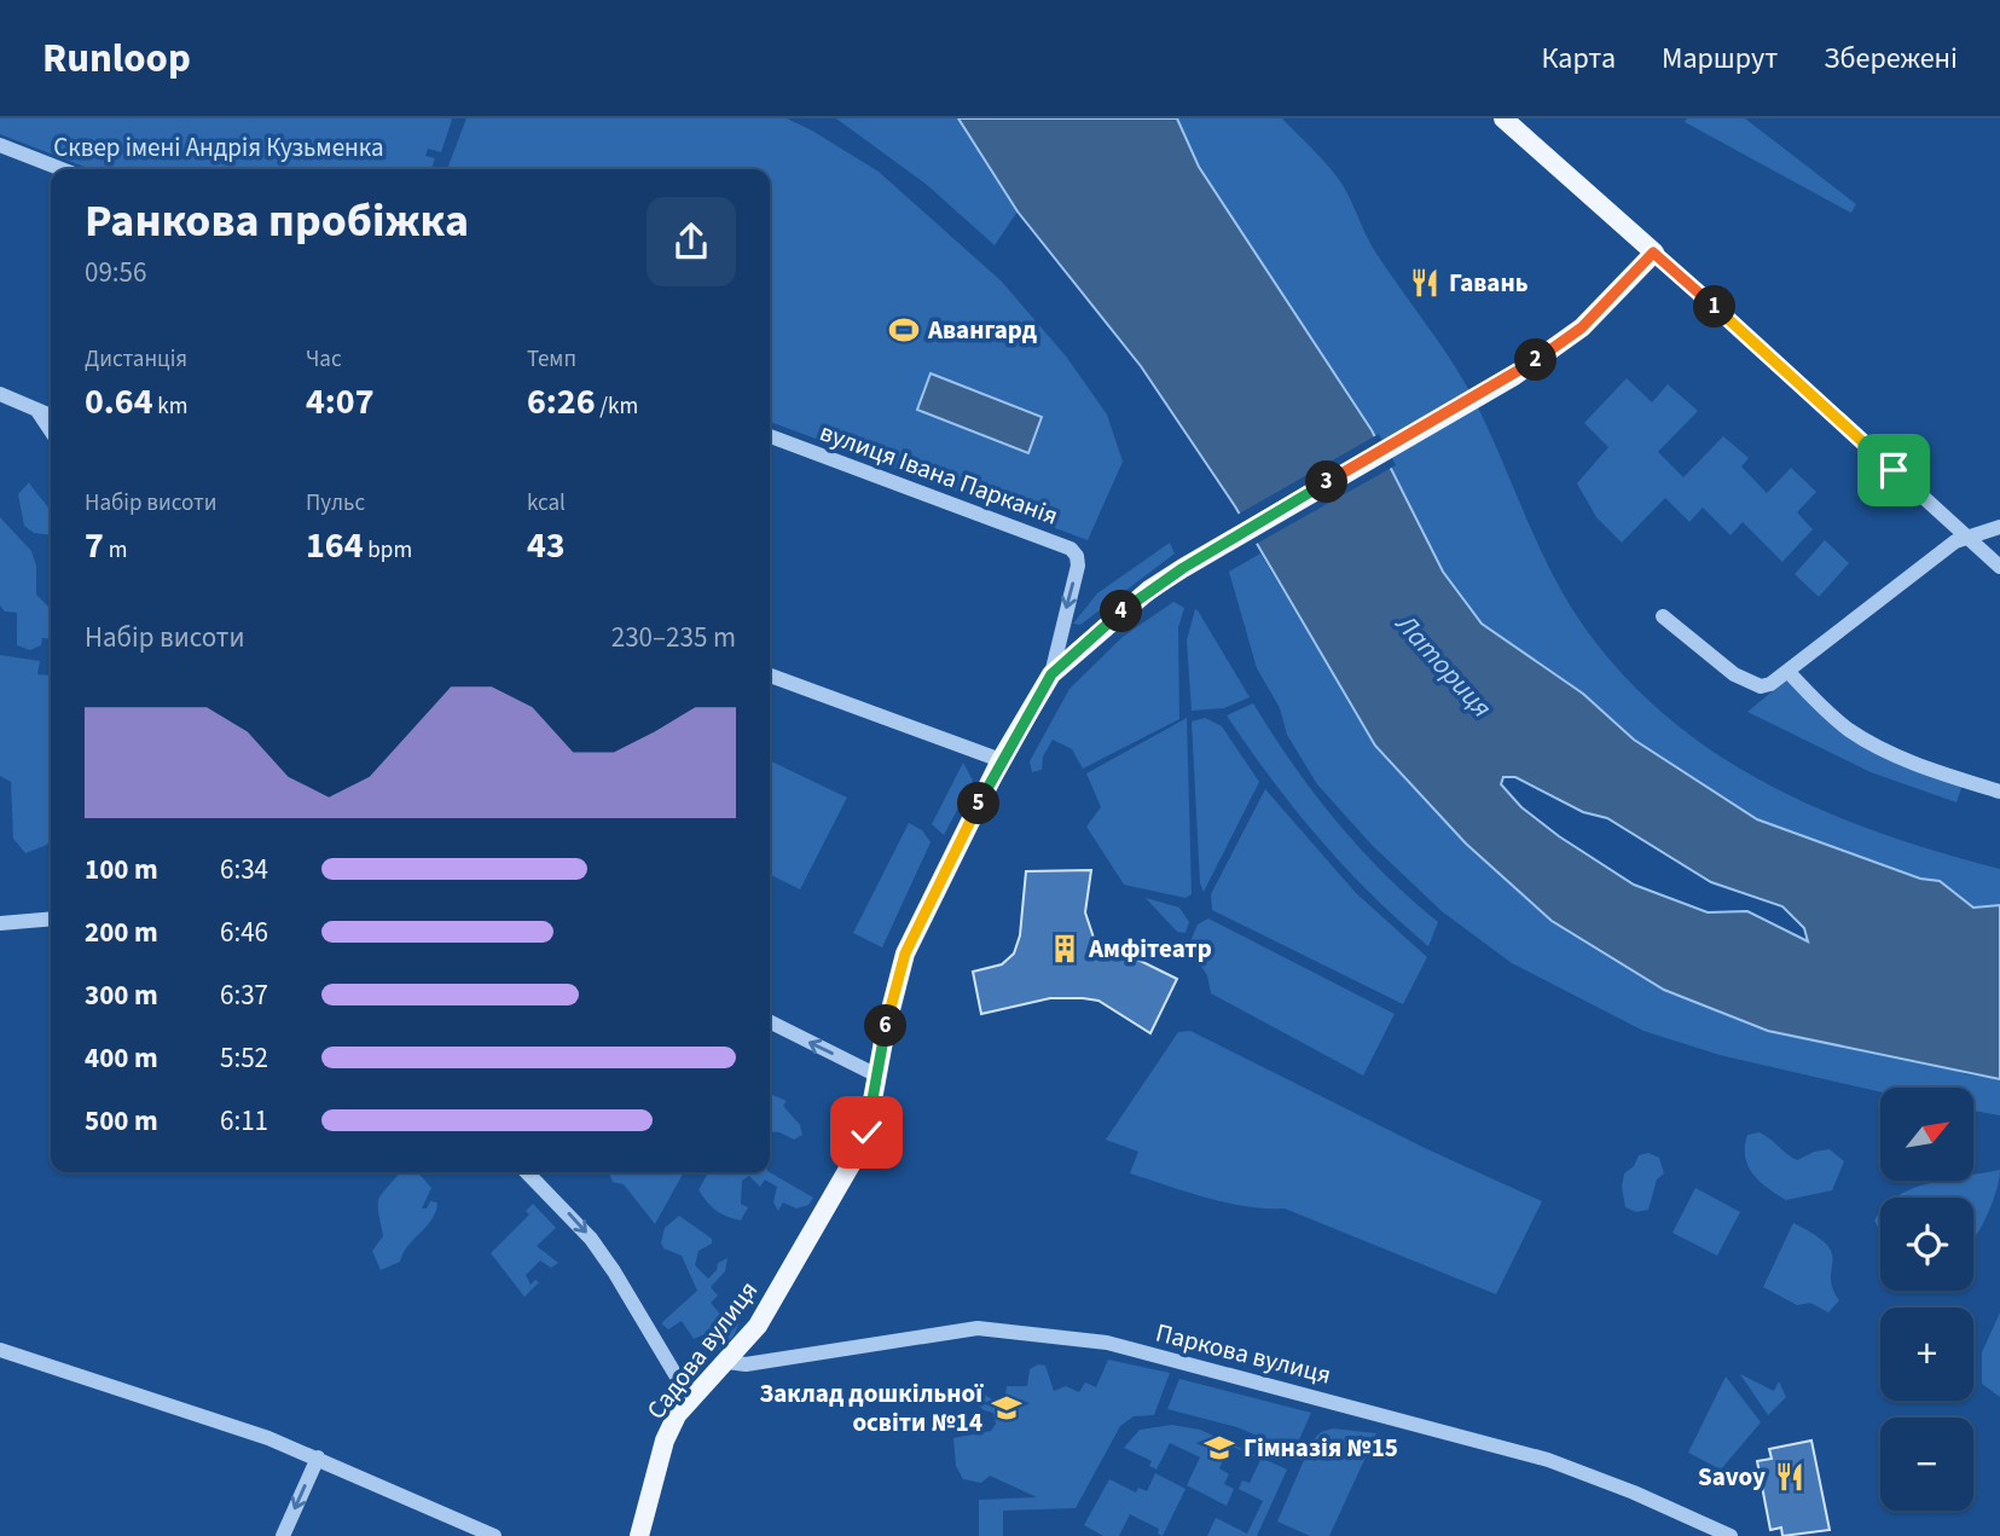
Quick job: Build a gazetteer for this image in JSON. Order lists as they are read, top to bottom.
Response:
{
  "streets": {
    "main road": ["Садова вулиця"],
    "street": ["вулиця Івана Парканія", "Паркова вулиця"]
  },
  "crossings": [
    ["вулиця Івана Парканія", "Садова вулиця"],
    ["Садова вулиця", "Паркова вулиця"]
  ],
  "one_way": ["вулиця Івана Парканія"],
  "water": ["Латориця"],
  "parks": ["Сквер імені Андрія Кузьменка"],
  "places": {
    "restaurant": ["Гавань", "Savoy"],
    "sports": ["Авангард"],
    "building": ["Амфітеатр"],
    "school or university": ["Заклад дошкільної освіти №14", "Гімназія №15"]
  },
  "north": "top right",
  "page": {
    "header": "Runloop",
    "nav": ["Карта", "Маршрут", "Збережені"],
    "heading": ["Ранкова пробіжка", "09:56"],
    "pins": [
      "1",
      "2",
      "3",
      "4",
      "5",
      "6"
    ],
    "stats": [
      ["Дистанція", "0.64 km"],
      ["Час", "4:07"],
      ["Темп", "6:26 /km"],
      ["Набір висоти", "7 m"],
      ["Пульс", "164 bpm"],
      ["kcal", "43"]
    ],
    "chart": ["Набір висоти", "230–235 m"],
    "list": [
      {
        "name": "100 m",
        "note": "6:34"
      },
      {
        "name": "200 m",
        "note": "6:46"
      },
      {
        "name": "300 m",
        "note": "6:37"
      },
      {
        "name": "400 m",
        "note": "5:52"
      },
      {
        "name": "500 m",
        "note": "6:11"
      }
    ],
    "map_buttons": ["+", "−"]
  }
}
